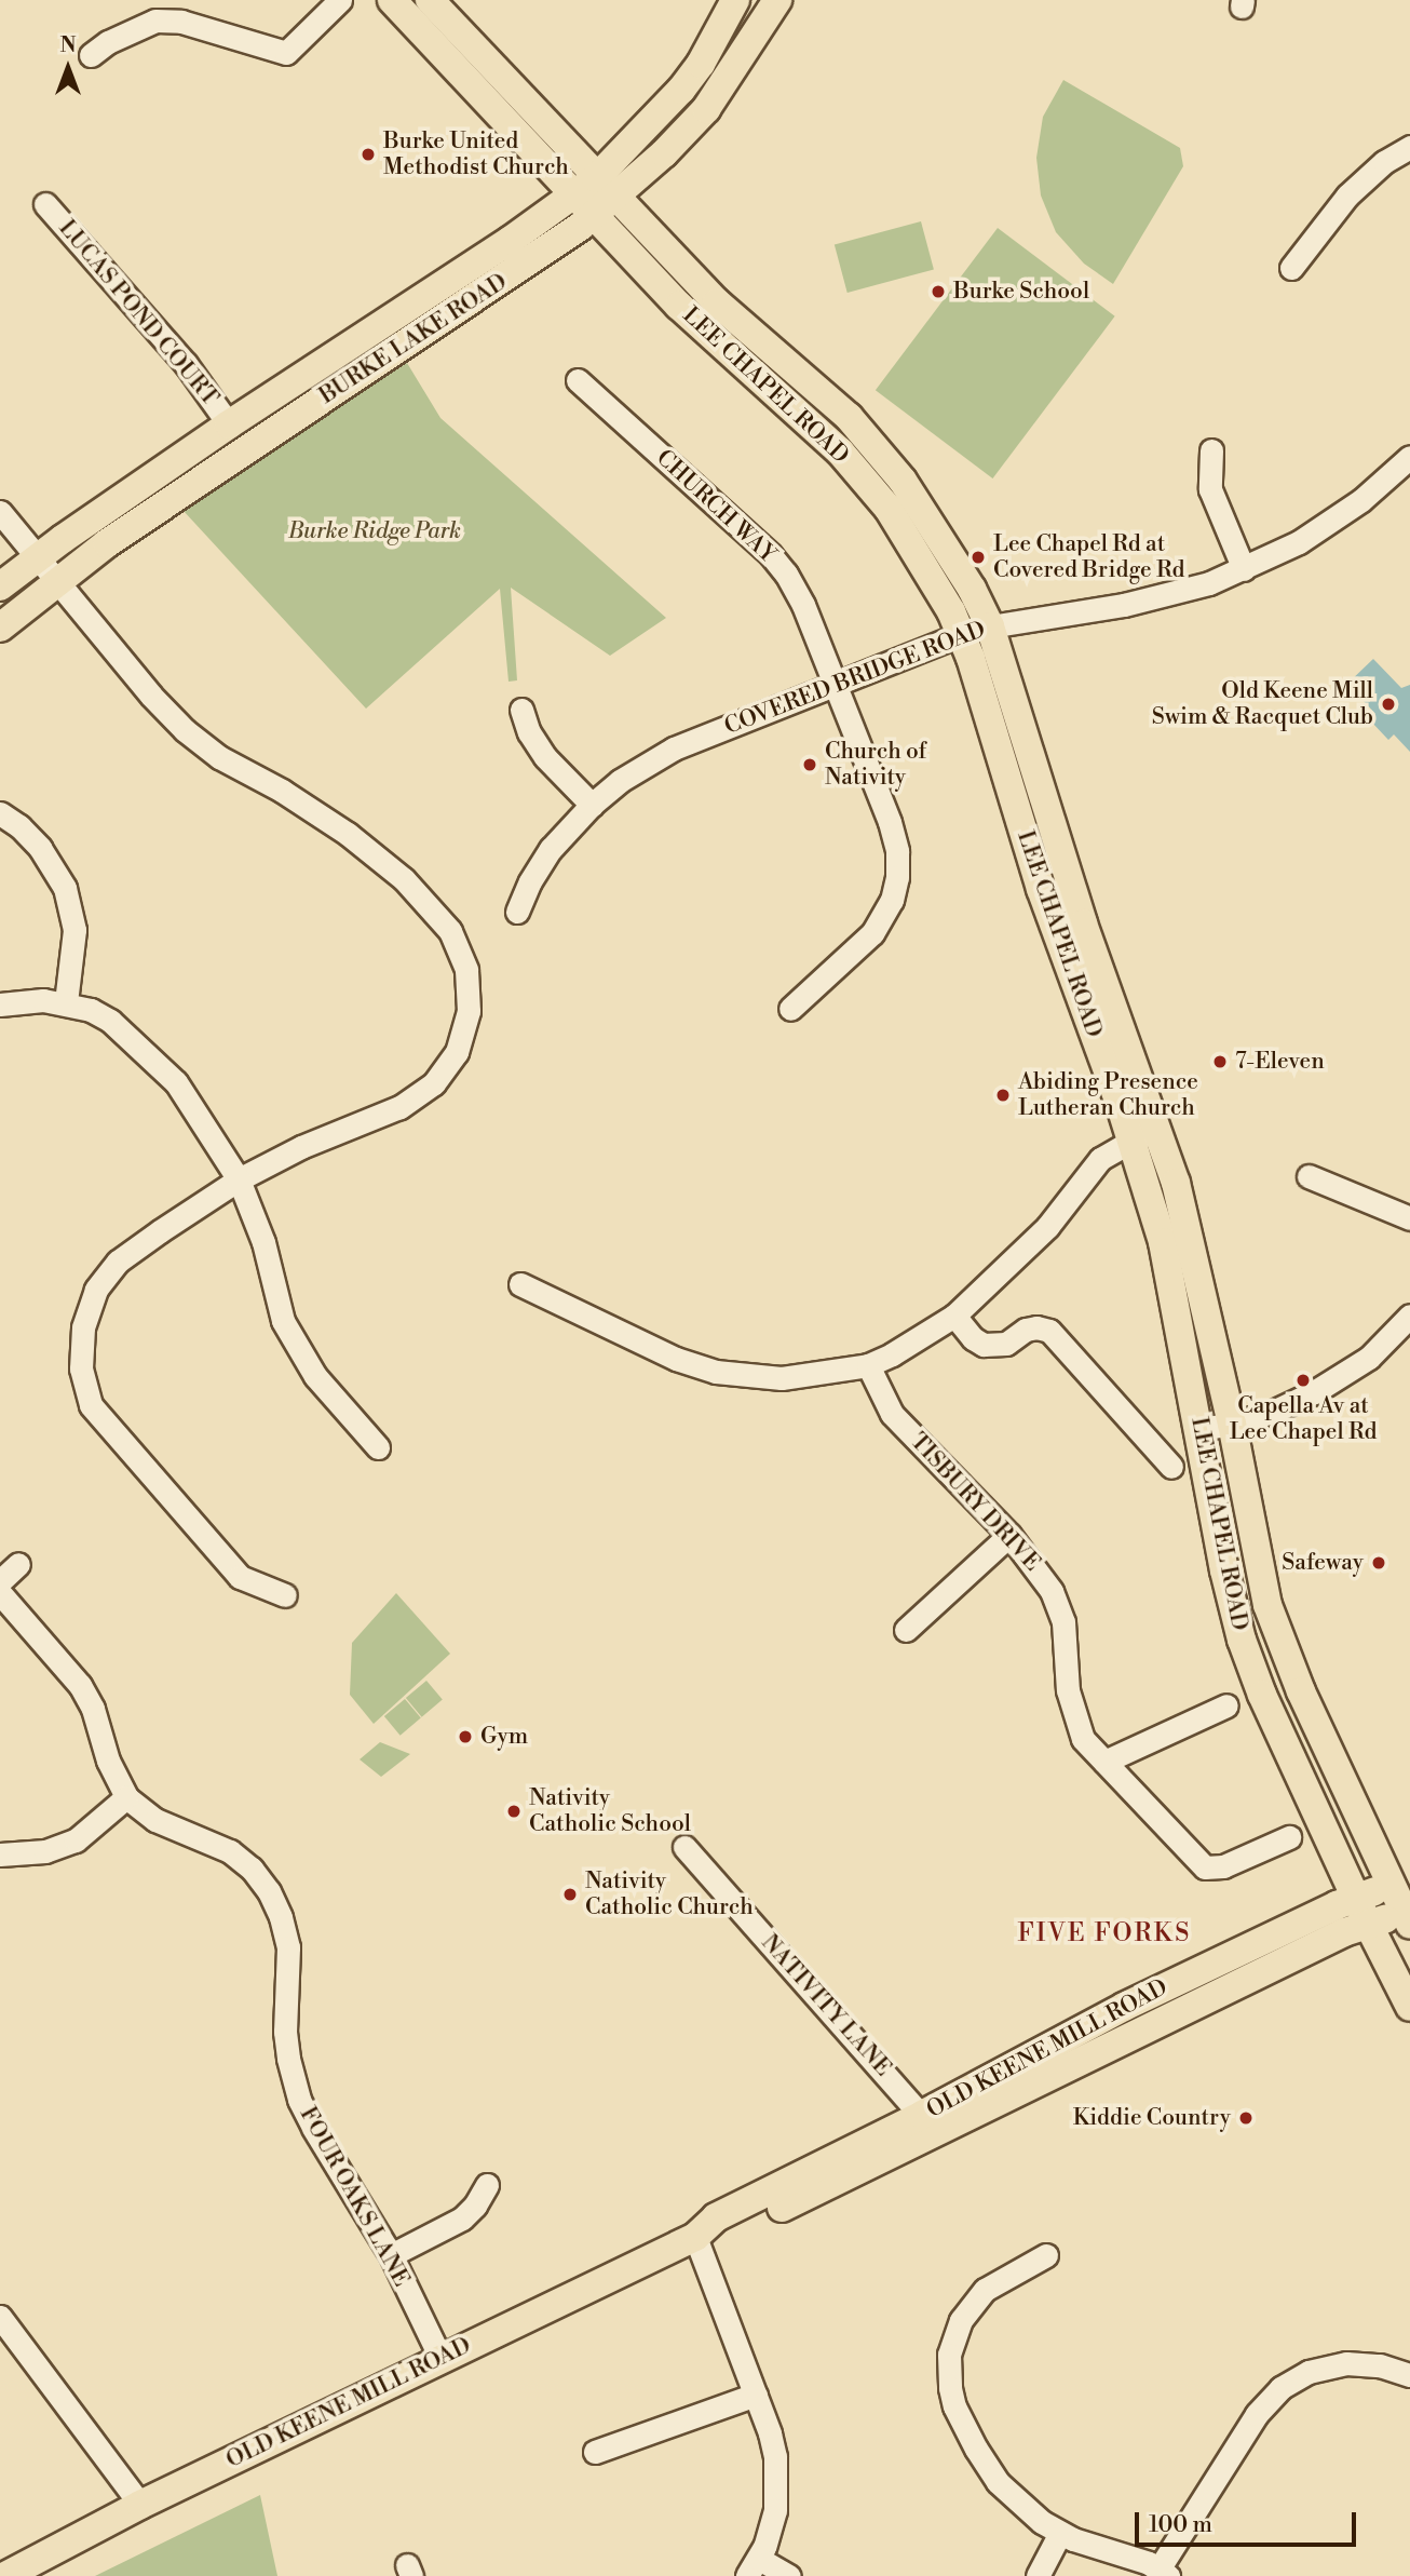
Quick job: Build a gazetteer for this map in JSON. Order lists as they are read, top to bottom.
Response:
{
  "streets": {
    "main road": ["BURKE LAKE ROAD", "LEE CHAPEL ROAD", "OLD KEENE MILL ROAD"],
    "street": [
      "LUCAS POND COURT",
      "CHURCH WAY",
      "COVERED BRIDGE ROAD",
      "TISBURY DRIVE",
      "NATIVITY LANE",
      "FOUR OAKS LANE"
    ]
  },
  "crossings": [
    ["LUCAS POND COURT", "BURKE LAKE ROAD"],
    ["BURKE LAKE ROAD", "LEE CHAPEL ROAD"],
    ["LEE CHAPEL ROAD", "COVERED BRIDGE ROAD"],
    ["LEE CHAPEL ROAD", "OLD KEENE MILL ROAD"],
    ["CHURCH WAY", "COVERED BRIDGE ROAD"],
    ["NATIVITY LANE", "OLD KEENE MILL ROAD"],
    ["OLD KEENE MILL ROAD", "FOUR OAKS LANE"]
  ],
  "districts": ["FIVE FORKS"],
  "parks": ["Burke Ridge Park"],
  "places": [
    "Burke United Methodist Church",
    "Burke School",
    "Lee Chapel Rd at Covered Bridge Rd",
    "Old Keene Mill Swim & Racquet Club",
    "Church of Nativity",
    "7-Eleven",
    "Abiding Presence Lutheran Church",
    "Capella Av at Lee Chapel Rd",
    "Safeway",
    "Gym",
    "Nativity Catholic School",
    "Nativity Catholic Church",
    "Kiddie Country"
  ],
  "scale_bar": "100 m",
  "north": "top"
}
